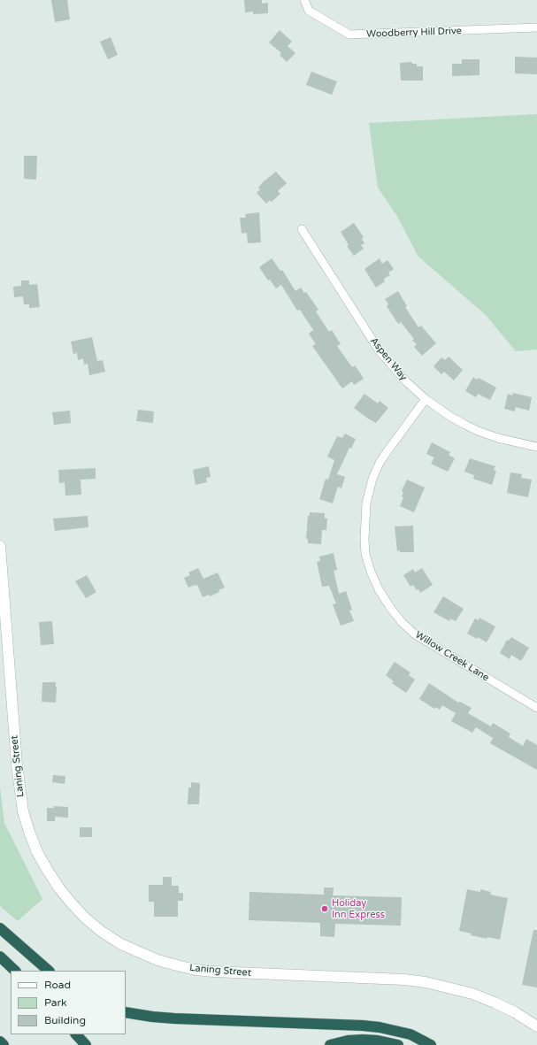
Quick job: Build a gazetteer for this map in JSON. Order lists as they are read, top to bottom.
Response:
{
  "streets": {
    "street": [
      "Woodberry Hill Drive",
      "Aspen Way",
      "Willow Creek Lane",
      "Laning Street"
    ]
  },
  "crossings": [
    ["Aspen Way", "Willow Creek Lane"]
  ],
  "places": ["Holiday Inn Express"],
  "legend": ["Road", "Park", "Building"]
}
